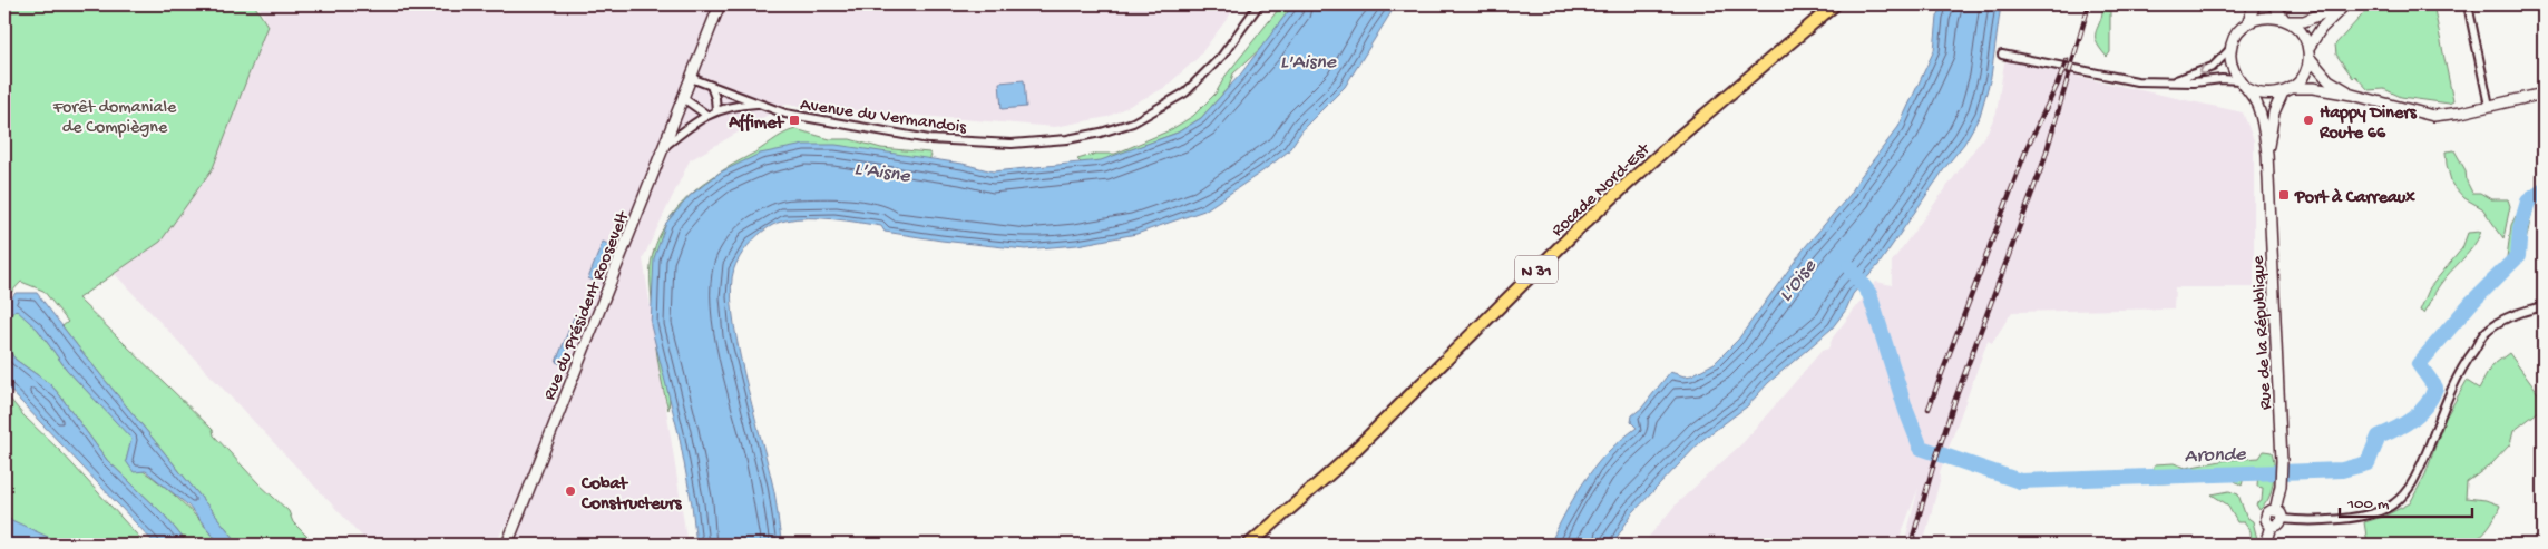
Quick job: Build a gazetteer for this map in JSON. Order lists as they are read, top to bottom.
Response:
{
  "streets": {
    "main road": [
      "Rocade Nord-Est",
      "N 31",
      "Rue du Président Roosevelt",
      "Rue de la République"
    ],
    "street": ["Avenue du Vermandois"]
  },
  "crossings": [
    ["Avenue du Vermandois", "Rue du Président Roosevelt"]
  ],
  "water": ["L'Aisne", "L'Oise", "Aronde"],
  "parks": ["Forêt domaniale de Compiègne"],
  "places": {
    "transit": ["Affimet", "Port à Carreaux"],
    "other": ["Happy Diners Route 66", "Cobat Constructeurs"]
  },
  "scale_bar": "100 m"
}
